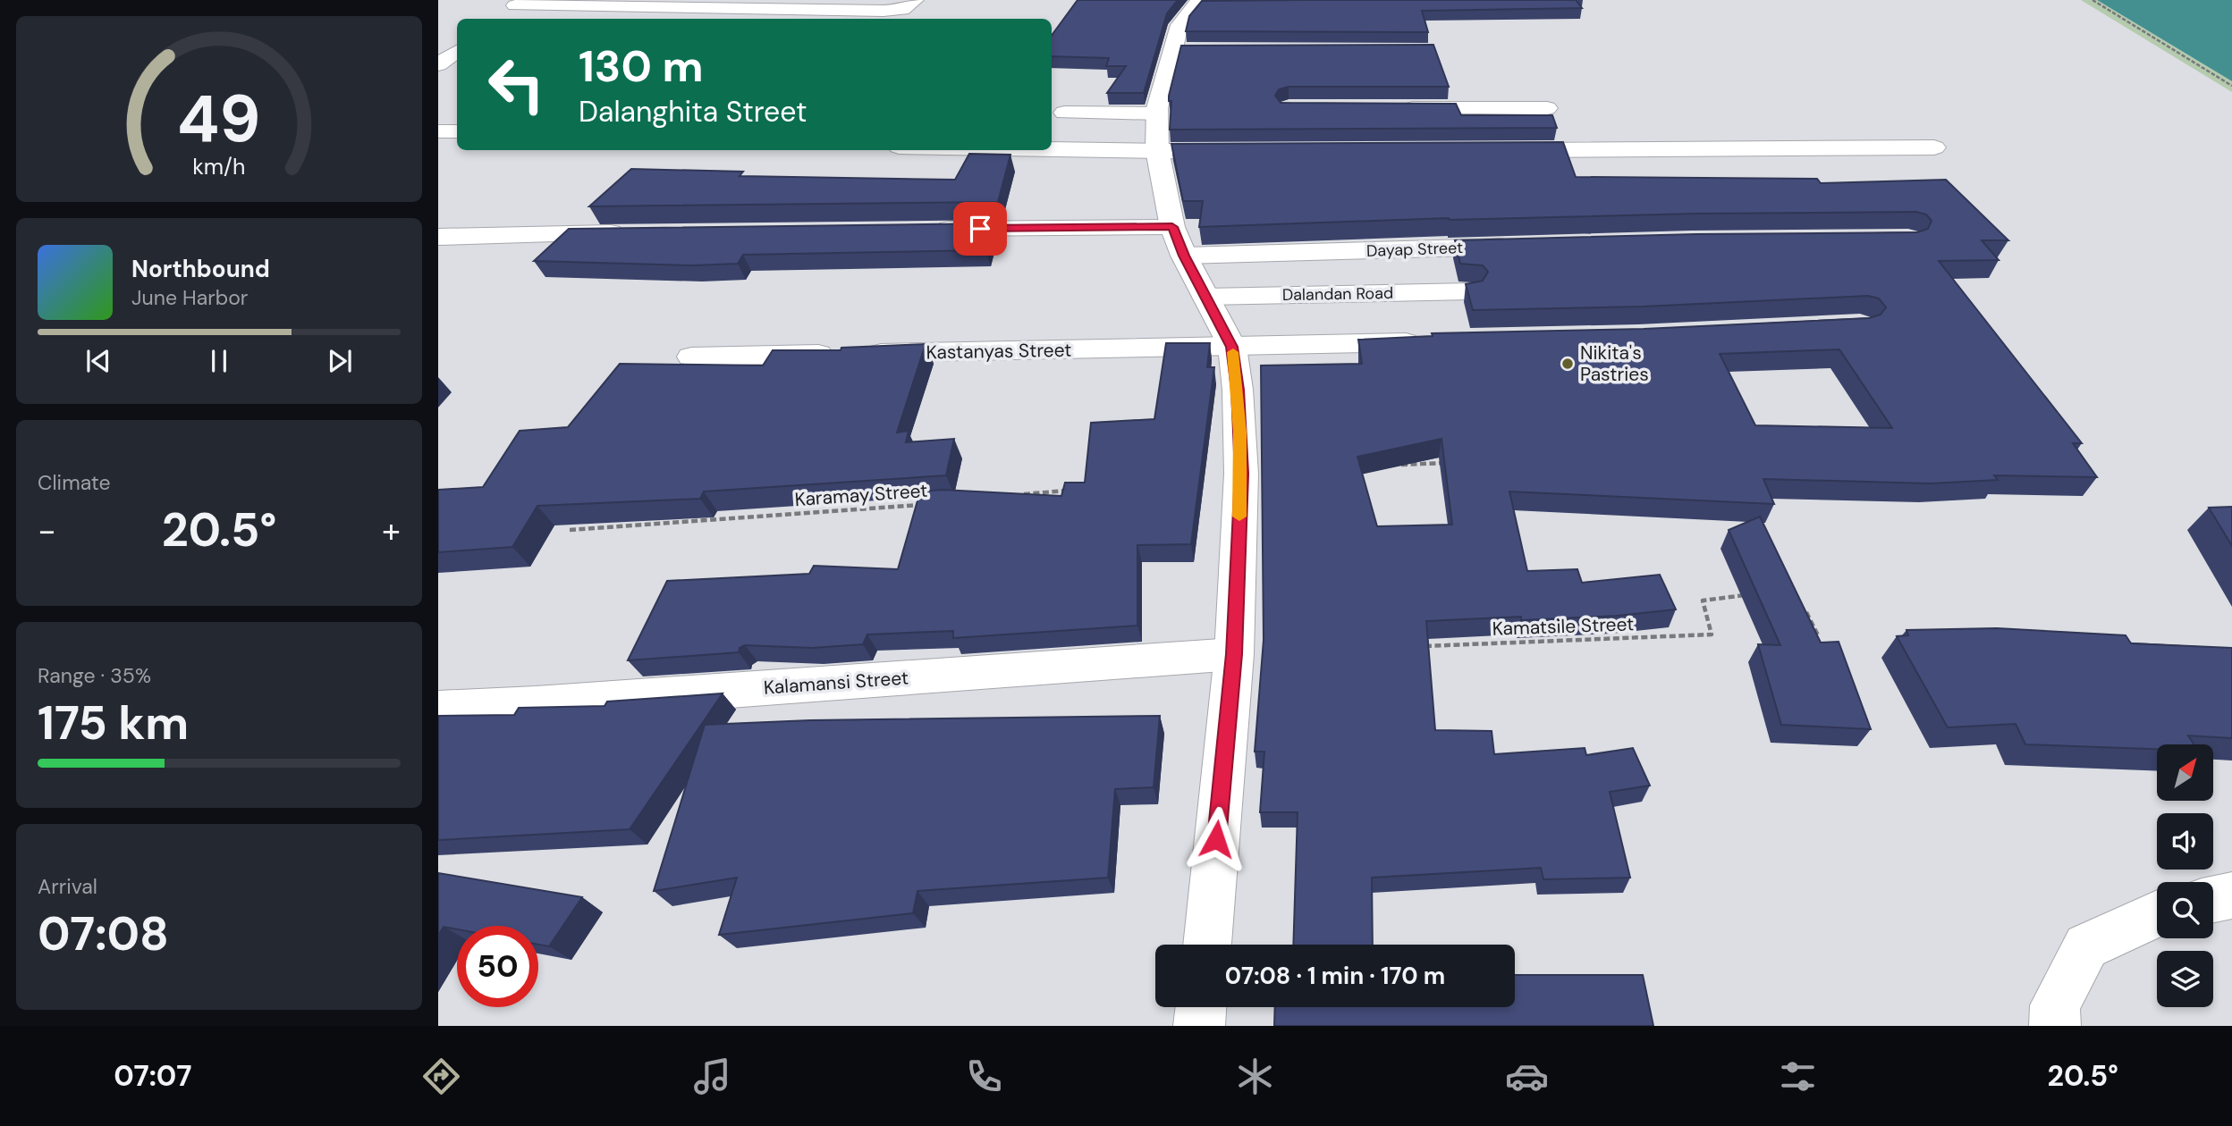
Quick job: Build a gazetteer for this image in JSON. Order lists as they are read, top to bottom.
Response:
{
  "streets": {
    "street": [
      "Dayap Street",
      "Dalandan Road",
      "Kastanyas Street",
      "Kalamansi Street"
    ],
    "path": ["Karamay Street", "Kamatsile Street"]
  },
  "places": ["Nikita's Pastries"],
  "north": "top right",
  "page": {
    "turn": ["130 m", "Dalanghita Street"],
    "song": ["Northbound", "June Harbor"],
    "tile": [
      "Climate",
      ["Range · 35%", "175 km"],
      ["Arrival", "07:08"]
    ],
    "heat": ["−", "20.5°", "+"],
    "limit": "50",
    "trip": "07:08 · 1 min · 170 m",
    "tabs": ["07:07", "20.5°"],
    "gauge": ["49", "km/h"]
  }
}
